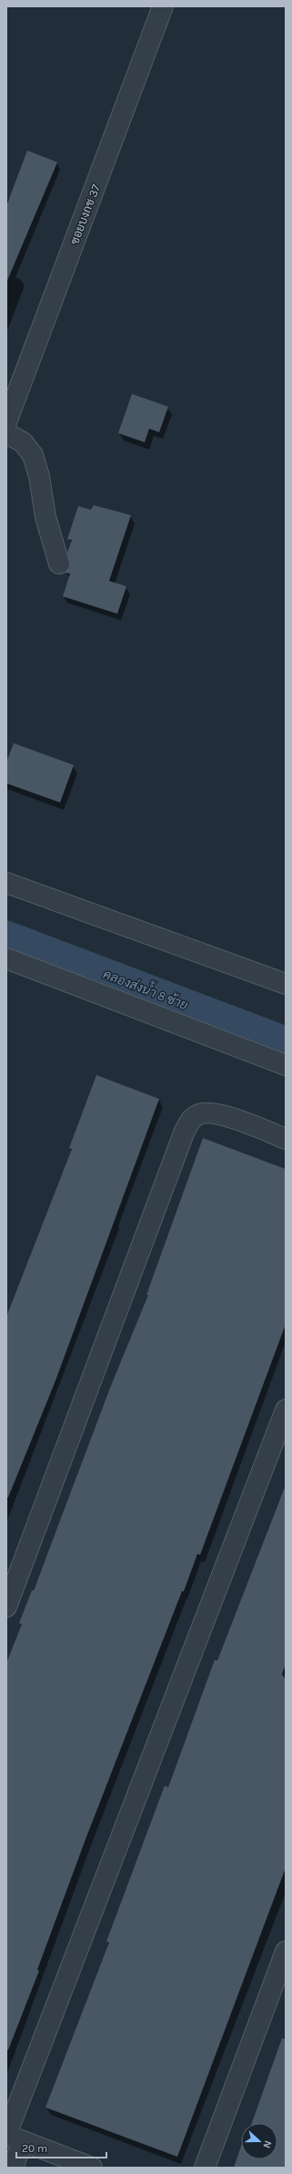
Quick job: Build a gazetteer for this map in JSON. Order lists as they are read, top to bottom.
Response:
{
  "streets": {
    "street": ["ซอยบงกช 37"]
  },
  "water": ["คลองส่งน้ำ 8 ซ้าย"],
  "scale_bar": "20 m",
  "north": "right"
}
